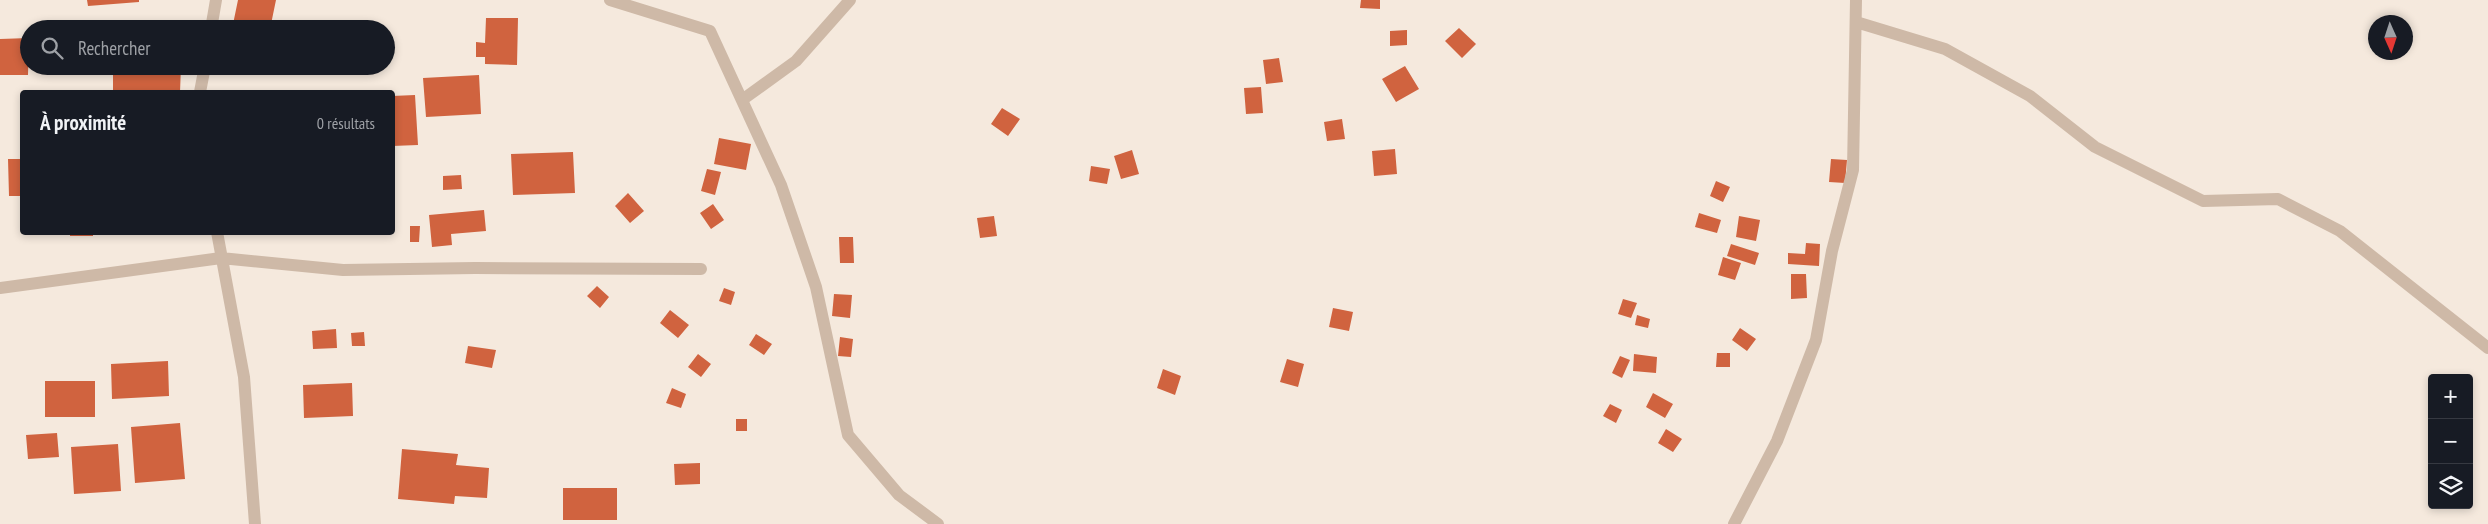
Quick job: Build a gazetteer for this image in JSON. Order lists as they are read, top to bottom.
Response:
{
  "north": "bottom",
  "page": {
    "search": "Rechercher",
    "heading": ["À proximité", "0 résultats"],
    "map_buttons": ["+", "−"]
  }
}
